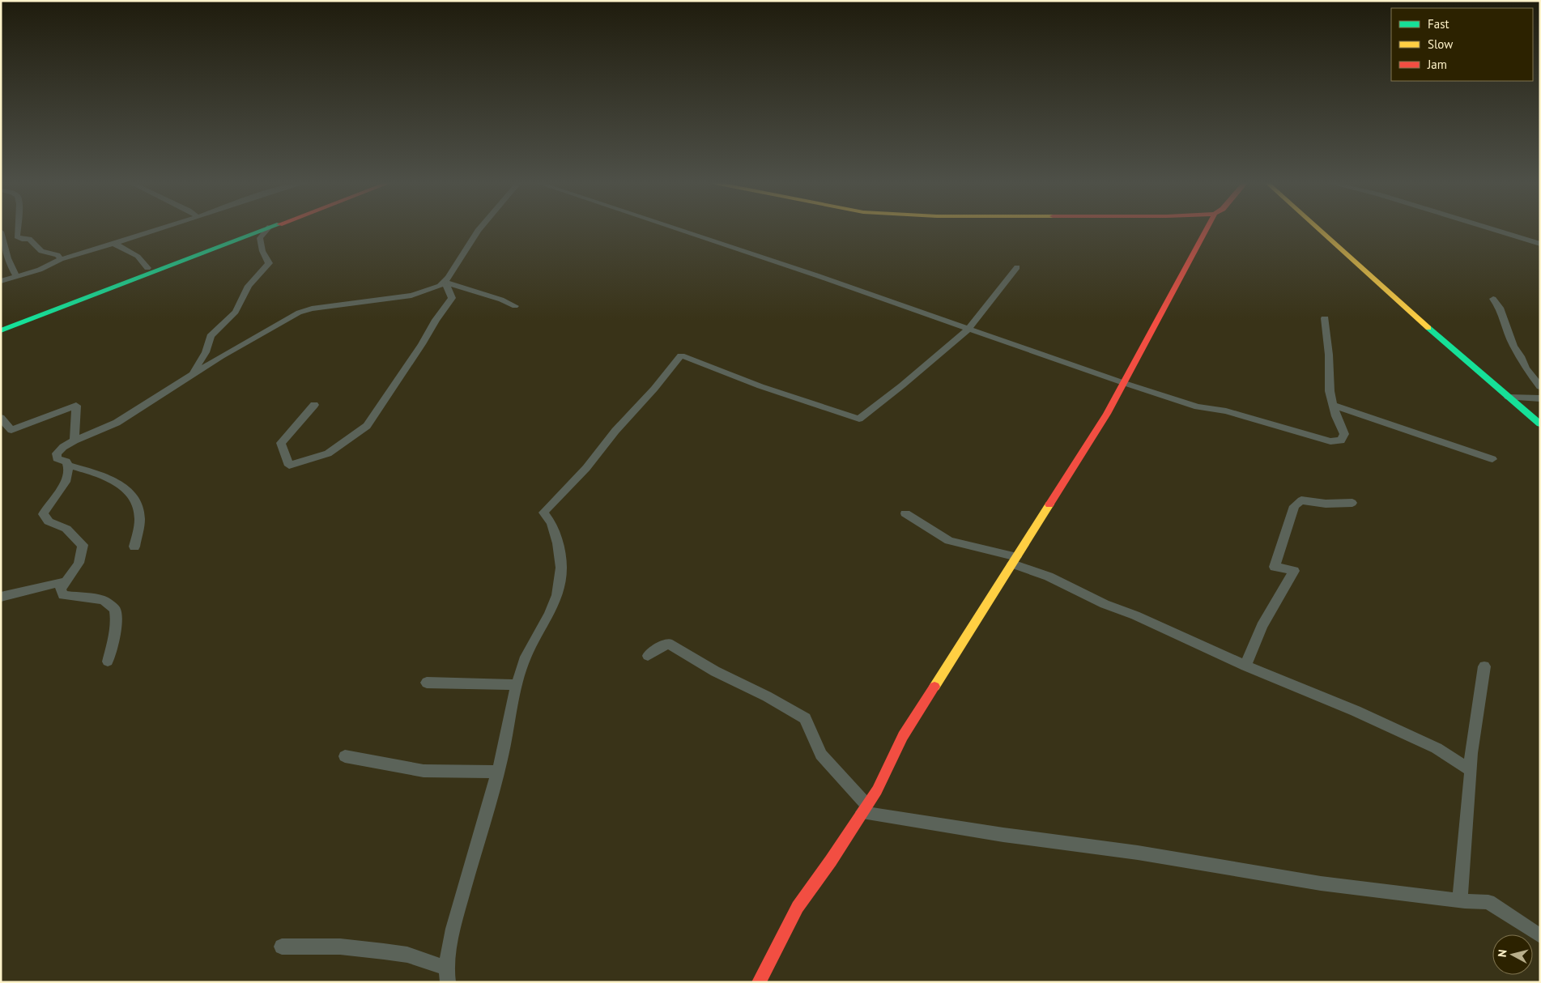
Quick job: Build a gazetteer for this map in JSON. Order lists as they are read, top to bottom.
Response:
{
  "legend": ["Fast", "Slow", "Jam"],
  "north": "left"
}
